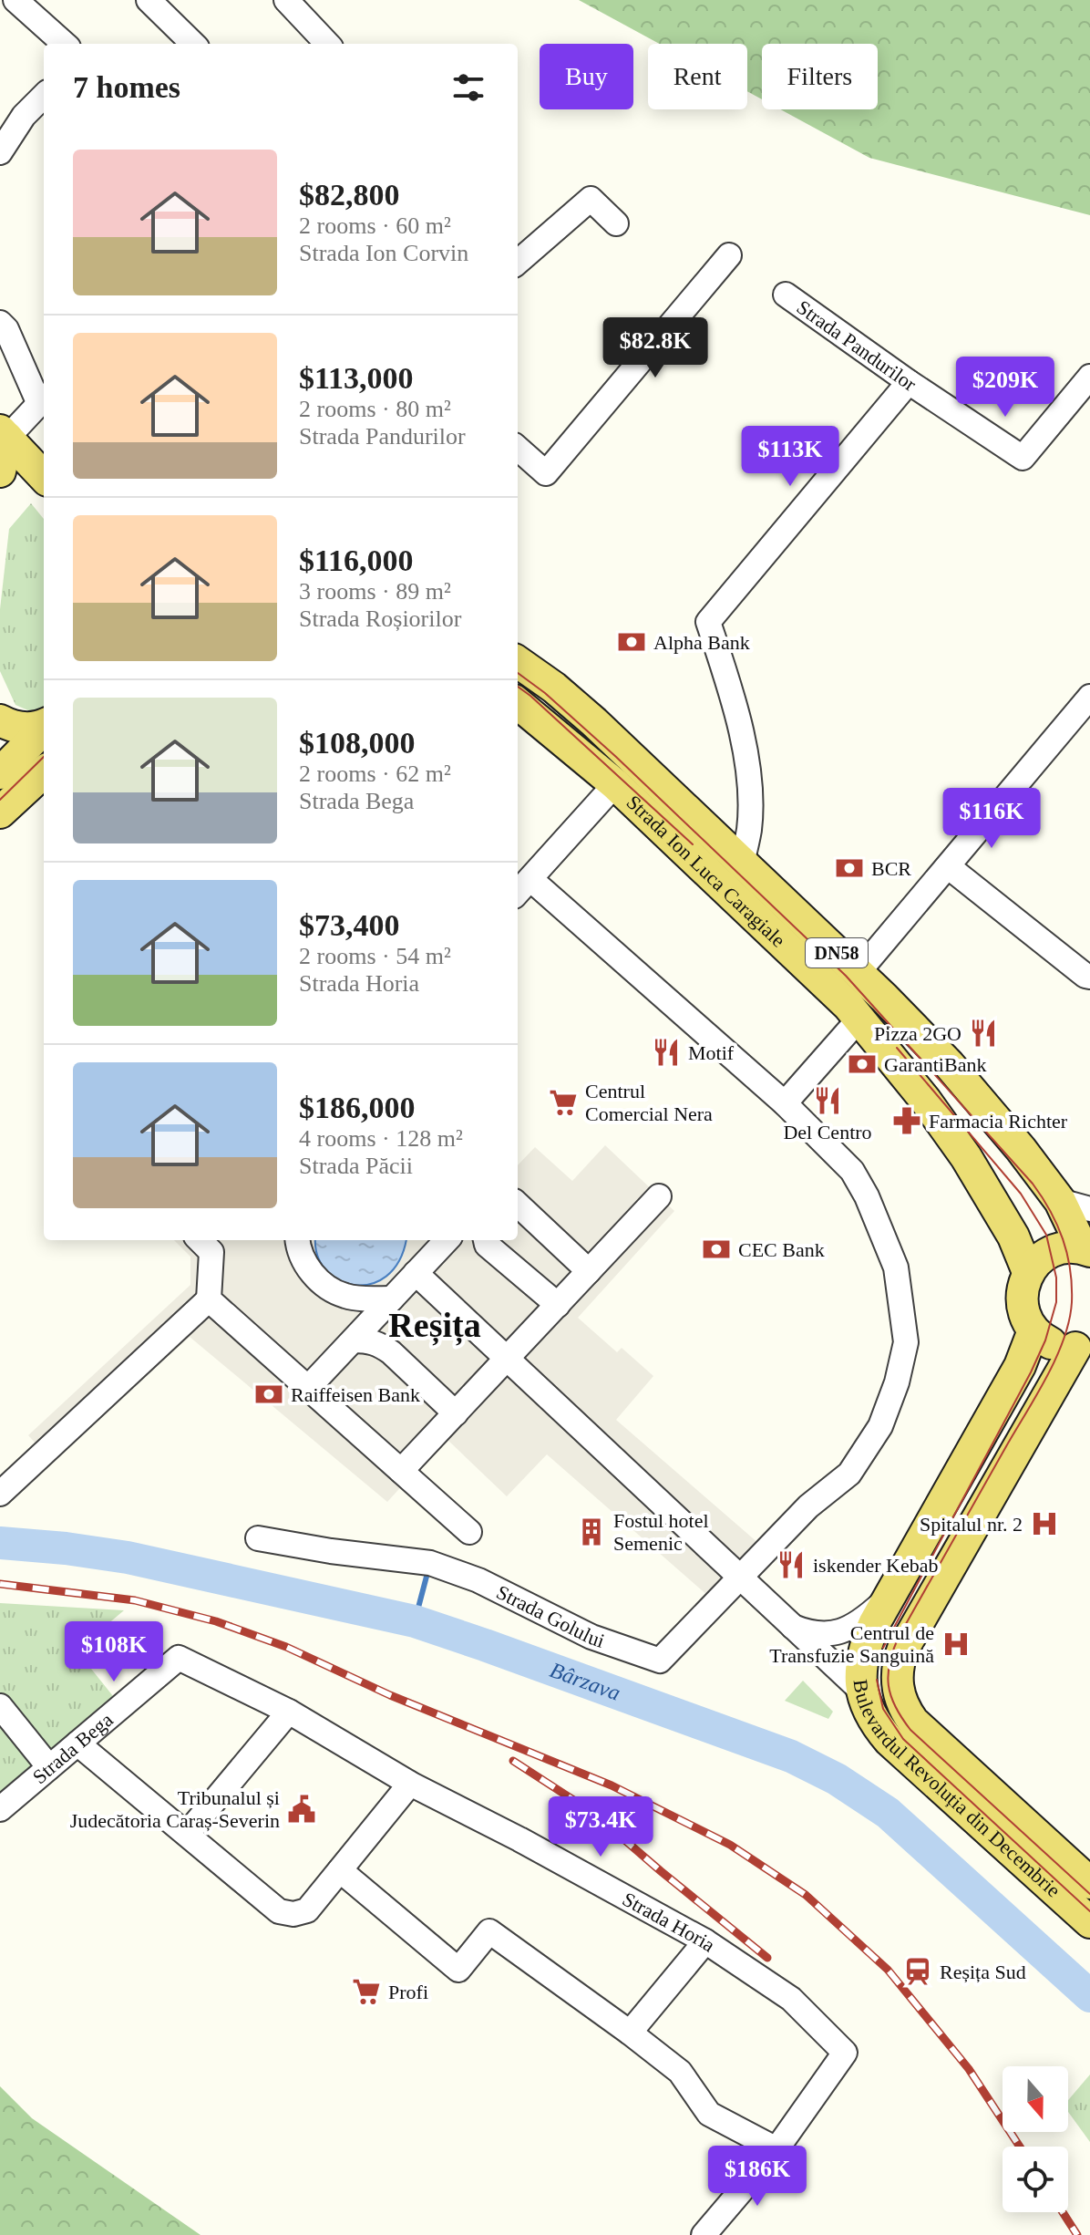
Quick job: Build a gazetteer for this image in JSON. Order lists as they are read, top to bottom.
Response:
{
  "streets": {
    "main road": ["Strada Ion Luca Caragiale", "DN58", "Bulevardul Revoluția din Decembrie"],
    "street": [
      "Strada Pandurilor",
      "Strada Golului",
      "Strada Bega",
      "Strada Horia"
    ]
  },
  "crossings": [
    ["Strada Ion Luca Caragiale", "DN58"],
    ["Strada Bega", "Strada Horia"]
  ],
  "districts": ["Reșița"],
  "water": ["Bârzava"],
  "places": {
    "bank": [
      "Alpha Bank",
      "BCR",
      "GarantiBank",
      "CEC Bank",
      "Raiffeisen Bank"
    ],
    "restaurant": [
      "Pizza 2GO",
      "Motif",
      "Del Centro",
      "iskender Kebab"
    ],
    "supermarket": ["Centrul Comercial Nera", "Profi"],
    "pharmacy": ["Farmacia Richter"],
    "hospital": ["Spitalul nr. 2", "Centrul de Transfuzie Sanguină"],
    "building": ["Fostul hotel Semenic"],
    "public building": ["Tribunalul și Judecătoria Caraș-Severin"],
    "station": ["Reșița Sud"]
  },
  "north": "bottom",
  "page": {
    "chip": ["Buy", "Rent", "Filters"],
    "heading": "7 homes",
    "list": [
      {
        "name": "$82,800",
        "note": "2 rooms · 60 m² · Strada Ion Corvin"
      },
      {
        "name": "$113,000",
        "note": "2 rooms · 80 m² · Strada Pandurilor"
      },
      {
        "name": "$116,000",
        "note": "3 rooms · 89 m² · Strada Roșiorilor"
      },
      {
        "name": "$108,000",
        "note": "2 rooms · 62 m² · Strada Bega"
      },
      {
        "name": "$73,400",
        "note": "2 rooms · 54 m² · Strada Horia"
      },
      {
        "name": "$186,000",
        "note": "4 rooms · 128 m² · Strada Păcii"
      }
    ],
    "price": [
      "$82.8K",
      "$209K",
      "$113K",
      "$116K",
      "$108K",
      "$73.4K",
      "$186K"
    ]
  }
}
